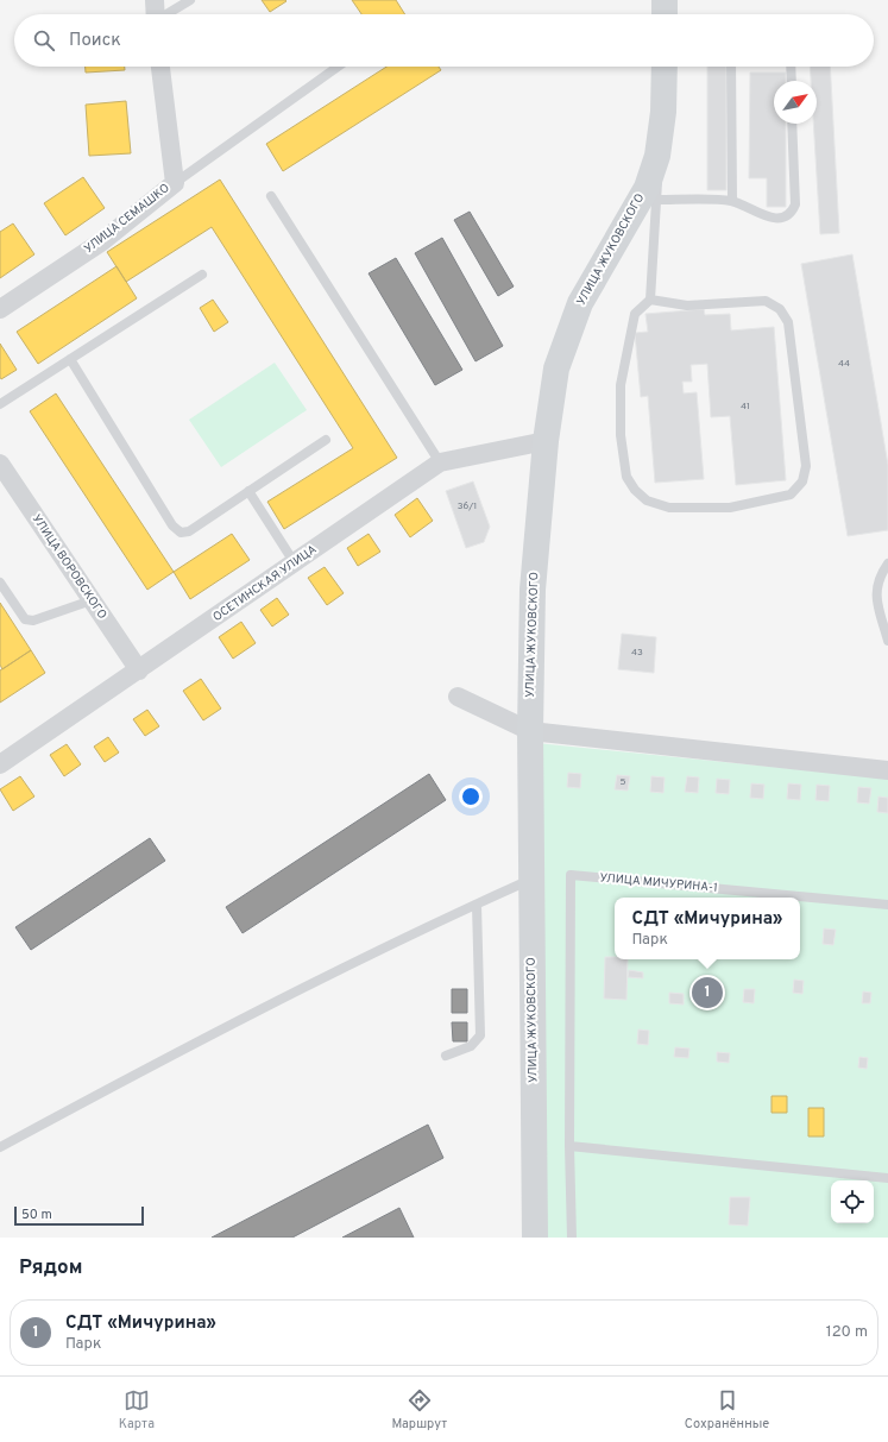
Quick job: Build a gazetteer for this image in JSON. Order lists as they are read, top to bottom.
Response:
{
  "streets": {
    "main road": ["УЛИЦА ЖУКОВСКОГО"],
    "street": ["УЛИЦА СЕМАШКО", "УЛИЦА ВОРОВСКОГО", "ОСЕТИНСКАЯ УЛИЦА"],
    "lane": ["УЛИЦА МИЧУРИНА-1"]
  },
  "crossings": [
    ["УЛИЦА ЖУКОВСКОГО", "ОСЕТИНСКАЯ УЛИЦА"],
    ["УЛИЦА ВОРОВСКОГО", "ОСЕТИНСКАЯ УЛИЦА"]
  ],
  "house_numbers": [
    "44",
    "41",
    "36/1",
    "43",
    "5"
  ],
  "scale_bar": "50 m",
  "north": "top right",
  "page": {
    "search": "Поиск",
    "popup": ["СДТ «Мичурина»", "Парк"],
    "pins": "1",
    "scale": "50 m",
    "heading": "Рядом",
    "list": [
      {
        "mark": "1",
        "name": "СДТ «Мичурина»",
        "note": "Парк",
        "value": "120 m"
      }
    ],
    "nav": ["Карта", "Маршрут", "Сохранённые"]
  }
}
